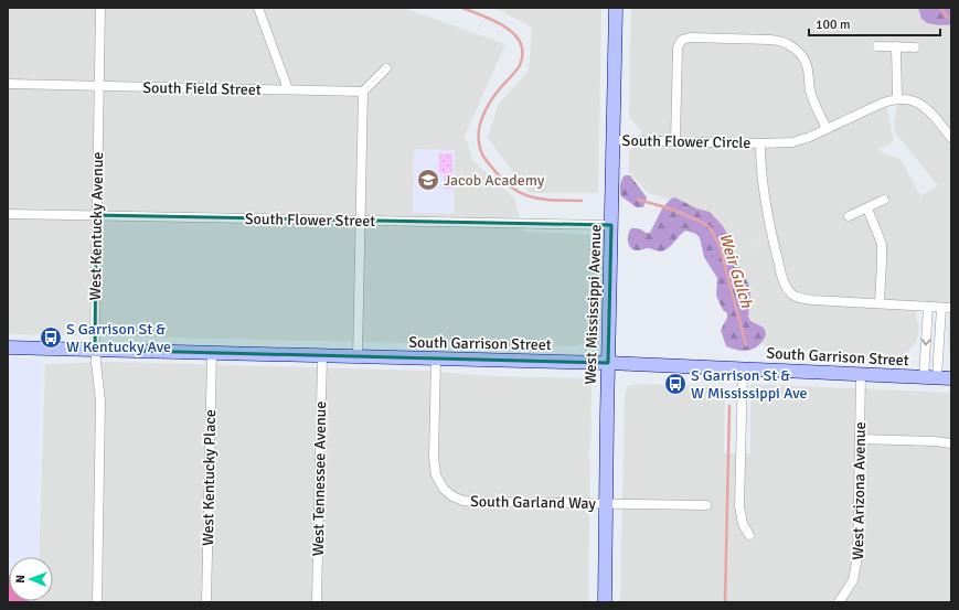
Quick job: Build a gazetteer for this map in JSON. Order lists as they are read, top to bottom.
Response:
{
  "streets": {
    "main road": ["West Mississippi Avenue", "South Garrison Street"],
    "street": [
      "South Field Street",
      "South Flower Circle",
      "South Flower Street",
      "West Kentucky Avenue",
      "West Kentucky Place",
      "West Tennessee Avenue",
      "West Arizona Avenue",
      "South Garland Way"
    ]
  },
  "crossings": [
    ["South Field Street", "West Kentucky Avenue"],
    ["South Flower Circle", "West Mississippi Avenue"],
    ["South Flower Street", "West Kentucky Avenue"],
    ["South Flower Street", "West Mississippi Avenue"],
    ["West Kentucky Avenue", "South Garrison Street"],
    ["West Mississippi Avenue", "South Garrison Street"],
    ["West Mississippi Avenue", "South Garland Way"],
    ["South Garrison Street", "West Kentucky Place"],
    ["South Garrison Street", "West Tennessee Avenue"],
    ["South Garrison Street", "West Arizona Avenue"],
    ["South Garrison Street", "South Garland Way"]
  ],
  "water": ["Weir Gulch"],
  "places": {
    "school or university": ["Jacob Academy"],
    "bus stop": ["S Garrison St & W Kentucky Ave", "S Garrison St & W Mississippi Ave"]
  },
  "scale_bar": "100 m",
  "north": "left"
}
